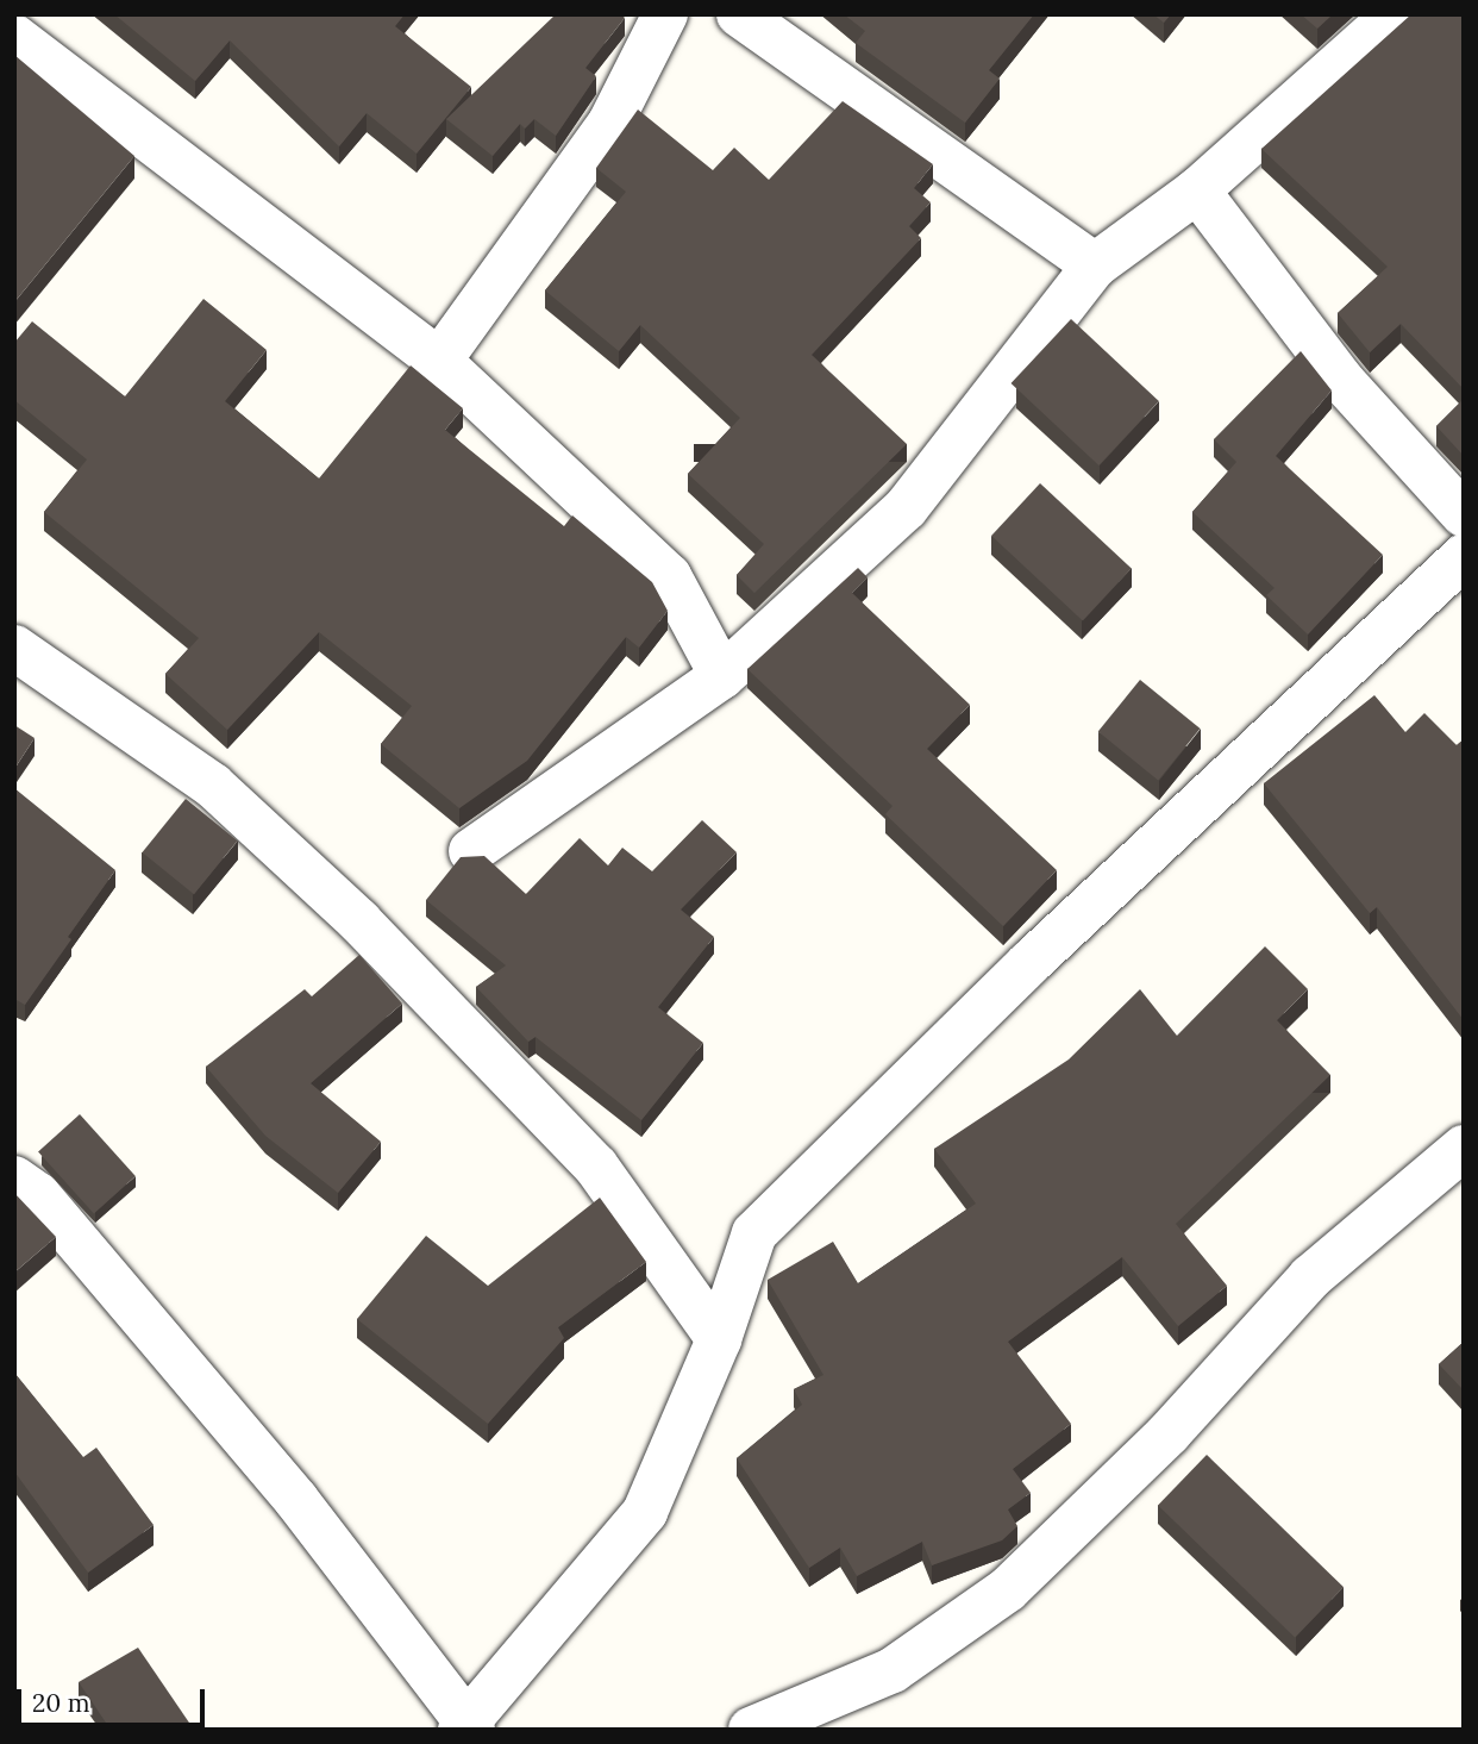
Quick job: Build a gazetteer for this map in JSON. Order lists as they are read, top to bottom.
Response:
{
  "scale_bar": "20 m"
}
